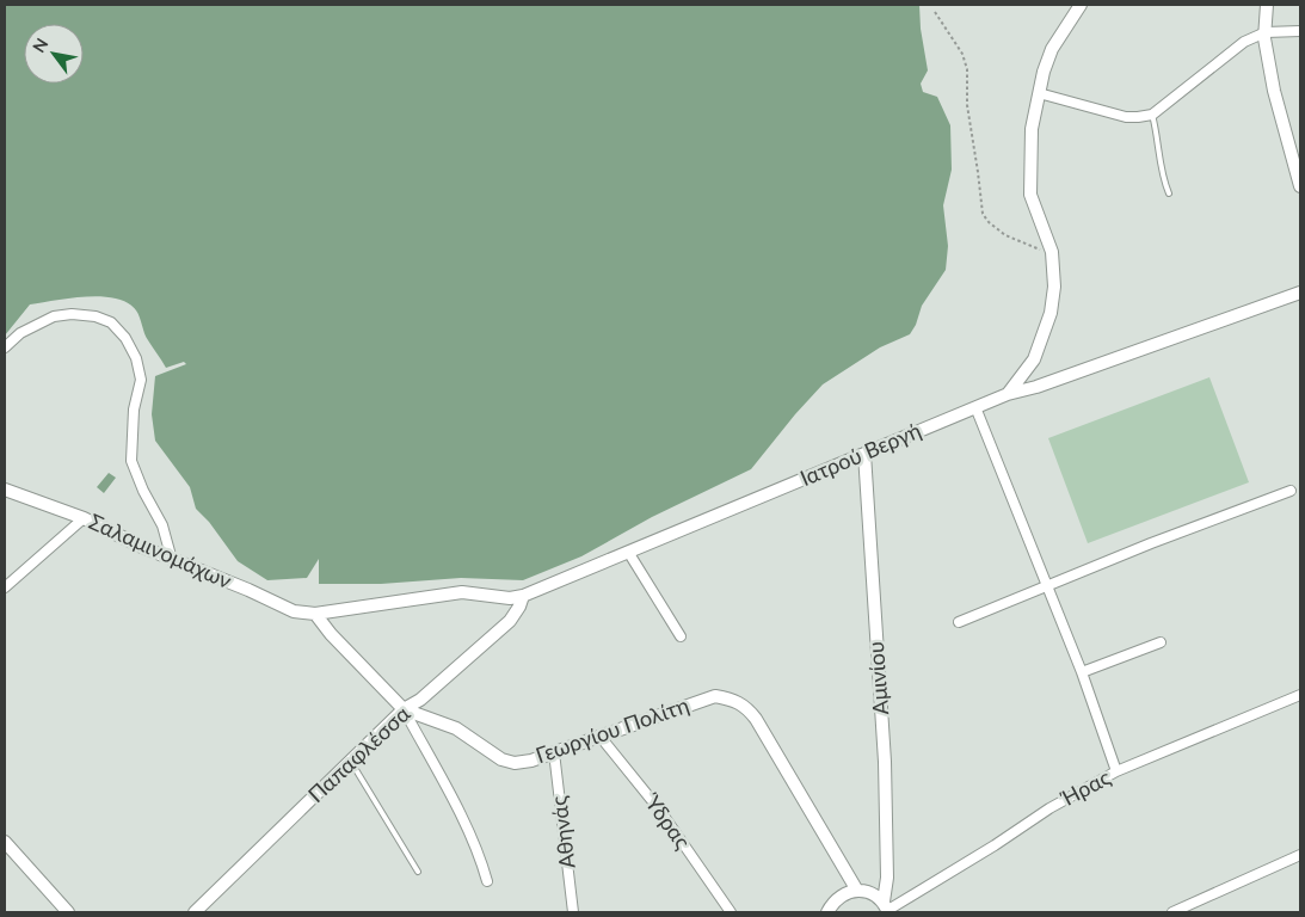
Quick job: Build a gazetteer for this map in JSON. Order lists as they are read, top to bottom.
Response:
{
  "streets": {
    "main road": [
      "Ιατρού Βεργή",
      "Σαλαμινομάχων",
      "Αμινίου",
      "Γεωργίου Πολίτη",
      "Παπαφλέσσα"
    ],
    "street": ["Ήρας", "Ύδρας", "Αθηνάς"]
  },
  "crossings": [
    ["Ιατρού Βεργή", "Σαλαμινομάχων"],
    ["Ιατρού Βεργή", "Αμινίου"],
    ["Ιατρού Βεργή", "Γεωργίου Πολίτη"],
    ["Ιατρού Βεργή", "Παπαφλέσσα"],
    ["Σαλαμινομάχων", "Γεωργίου Πολίτη"],
    ["Αμινίου", "Ήρας"],
    ["Γεωργίου Πολίτη", "Παπαφλέσσα"],
    ["Γεωργίου Πολίτη", "Ύδρας"],
    ["Γεωργίου Πολίτη", "Αθηνάς"]
  ],
  "north": "top left"
}
